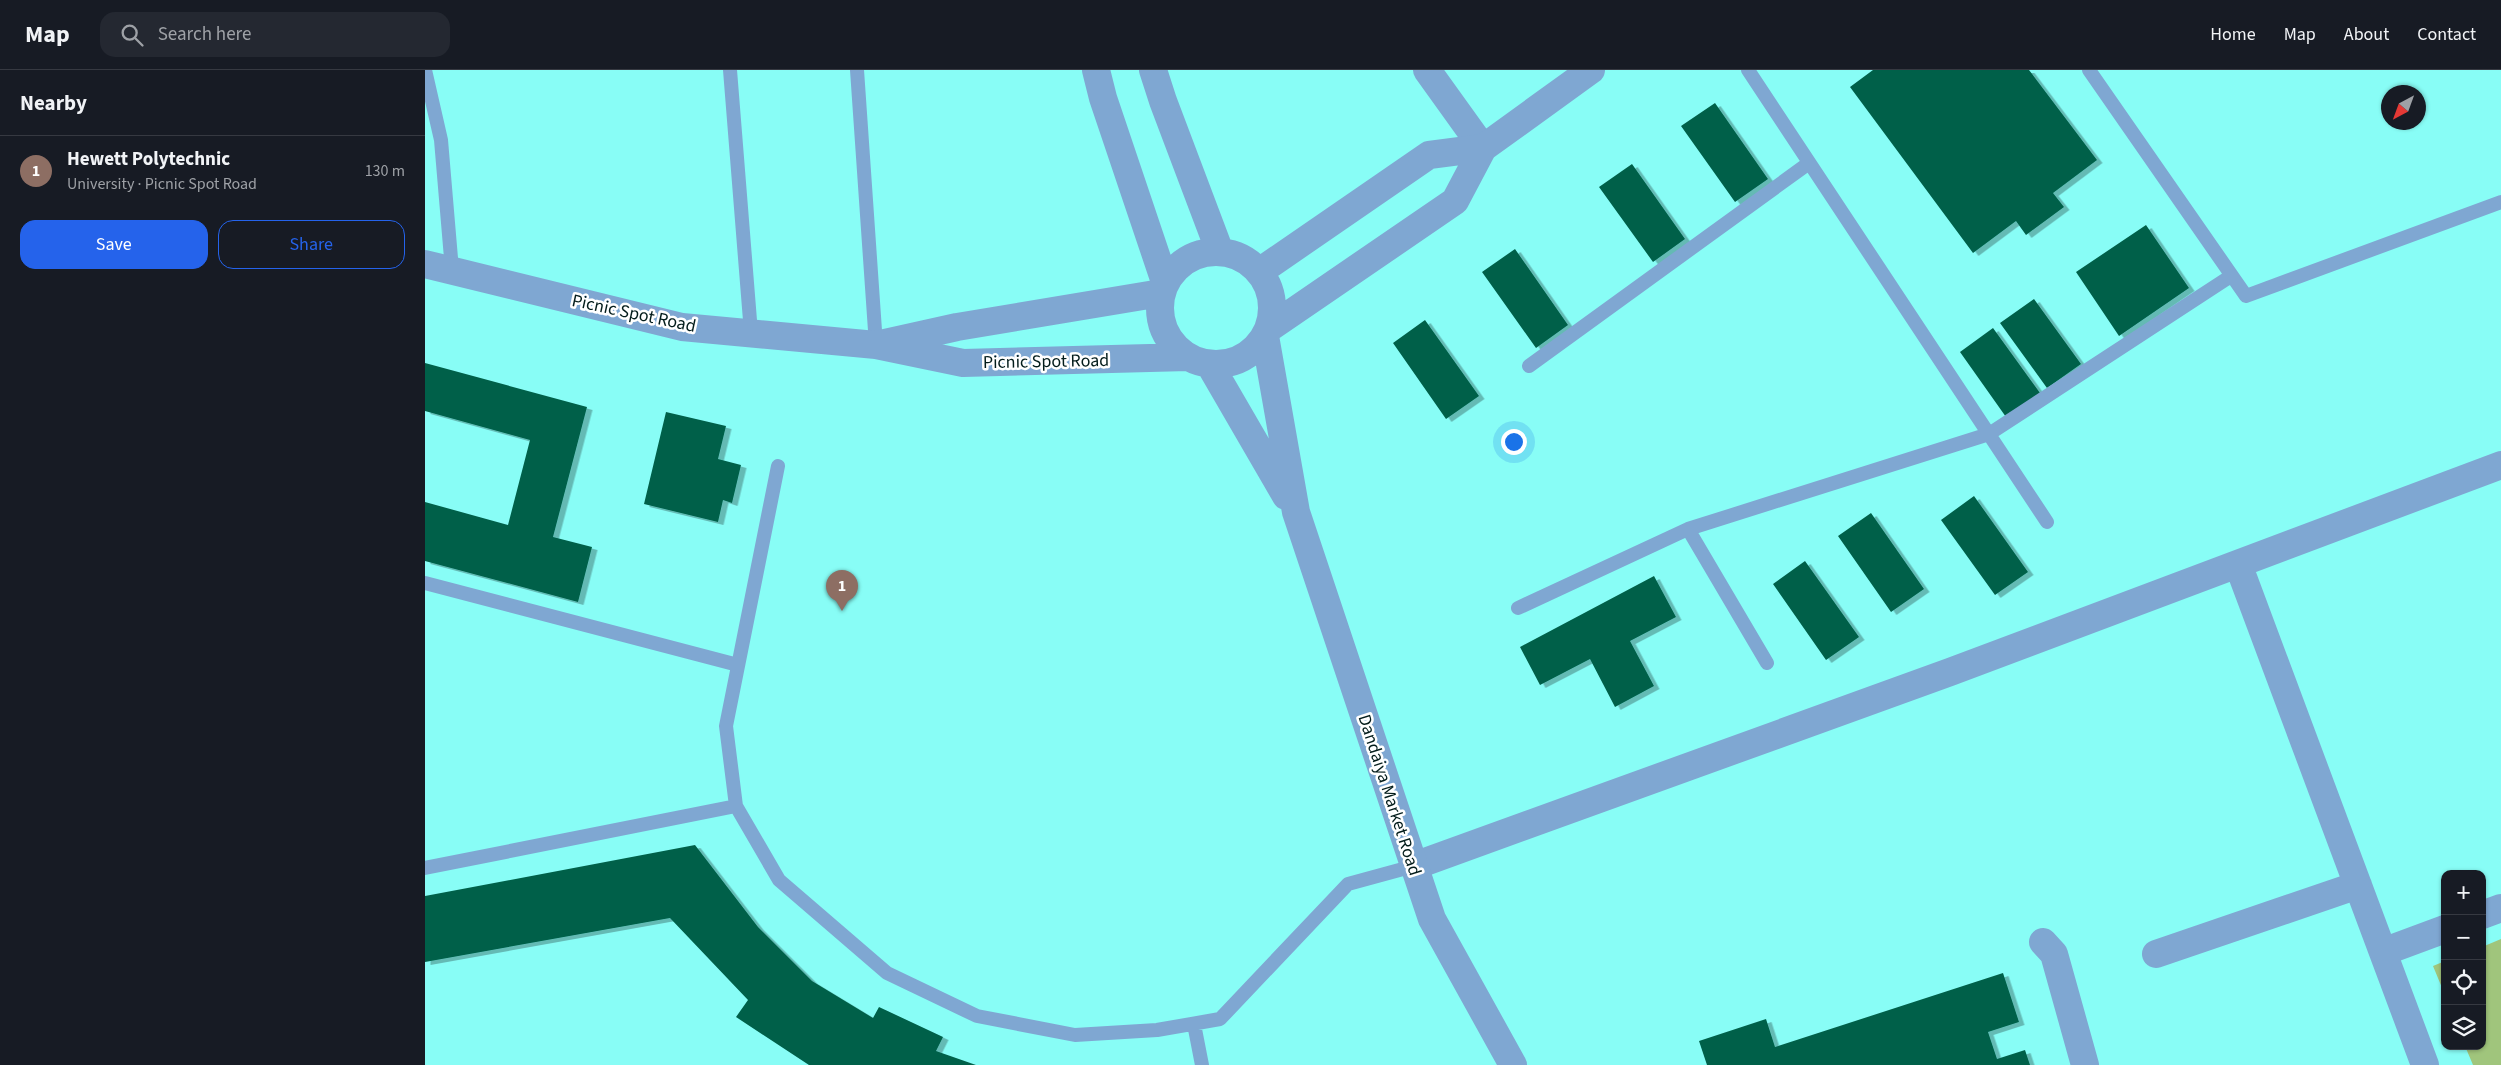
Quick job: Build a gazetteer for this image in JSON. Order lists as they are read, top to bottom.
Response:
{
  "streets": {
    "street": ["Picnic Spot Road", "Dandaiya Market Road"]
  },
  "north": "bottom left",
  "page": {
    "header": "Map",
    "search": "Search here",
    "nav": [
      "Home",
      "Map",
      "About",
      "Contact"
    ],
    "heading": "Nearby",
    "list": [
      {
        "mark": "1",
        "name": "Hewett Polytechnic",
        "note": "University · Picnic Spot Road",
        "value": "130 m"
      }
    ],
    "buttons": ["Save", "Share"],
    "pins": "1",
    "map_buttons": ["+", "−"]
  }
}
